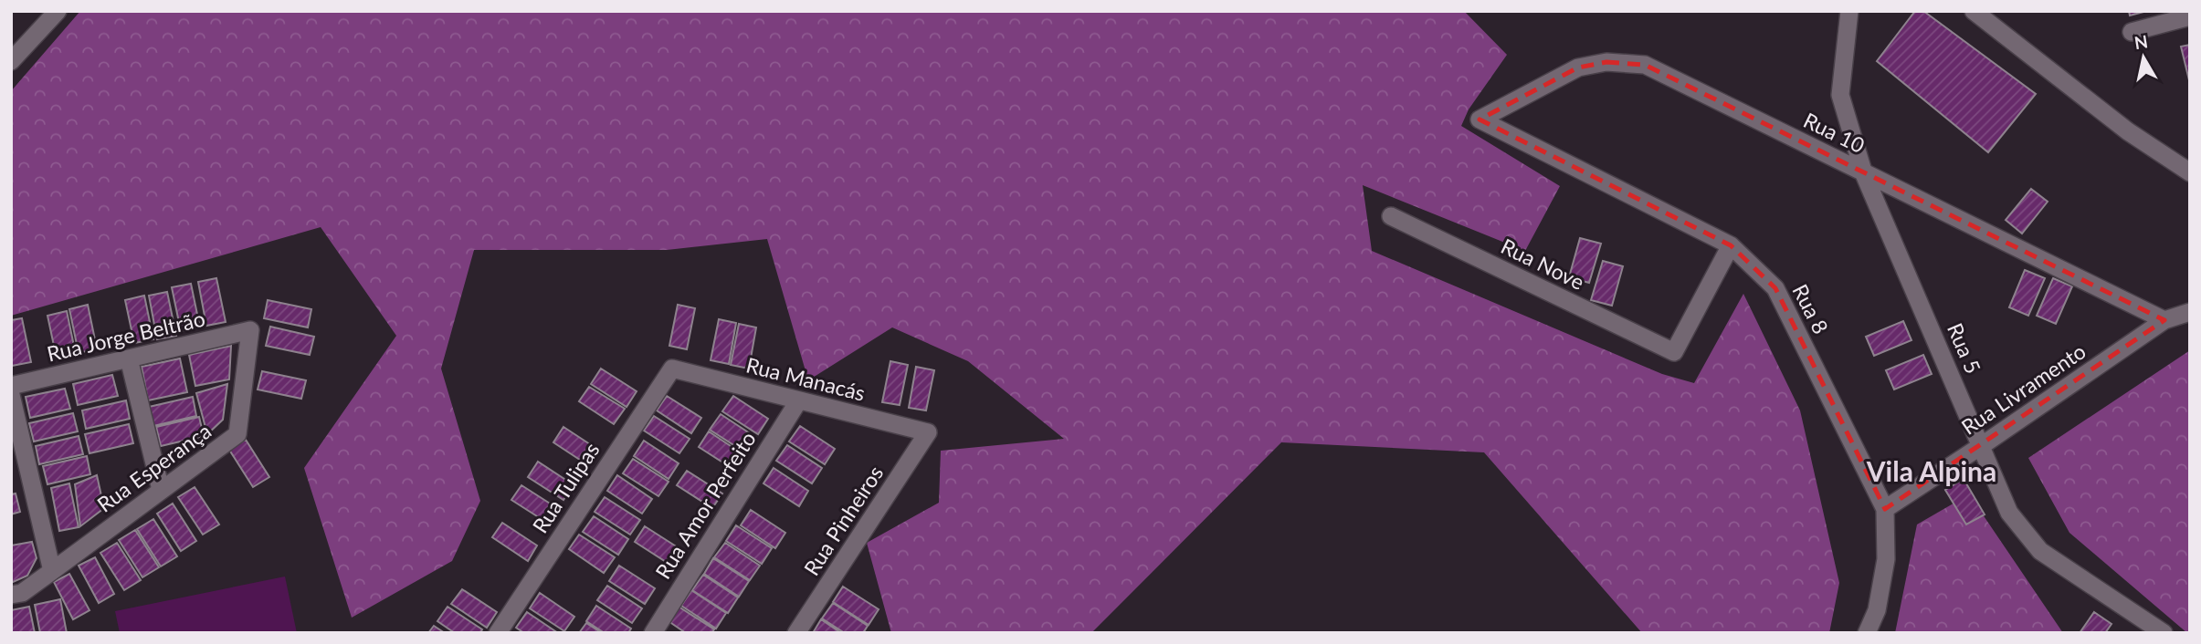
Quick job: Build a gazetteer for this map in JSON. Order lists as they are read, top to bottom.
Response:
{
  "streets": {
    "street": [
      "Rua 10",
      "Rua Nove",
      "Rua 8",
      "Rua Jorge Beltrão",
      "Rua 5",
      "Rua Manacás",
      "Rua Livramento",
      "Rua Esperança",
      "Rua Tulipas",
      "Rua Amor Perfeito",
      "Rua Pinheiros"
    ]
  },
  "crossings": [
    ["Rua 10", "Rua 8"],
    ["Rua 10", "Rua 5"],
    ["Rua 10", "Rua Livramento"],
    ["Rua Nove", "Rua 8"],
    ["Rua 8", "Rua Livramento"],
    ["Rua Jorge Beltrão", "Rua Esperança"],
    ["Rua 5", "Rua Livramento"],
    ["Rua Manacás", "Rua Tulipas"],
    ["Rua Manacás", "Rua Amor Perfeito"],
    ["Rua Manacás", "Rua Pinheiros"]
  ],
  "districts": ["Vila Alpina"],
  "north": "top"
}
